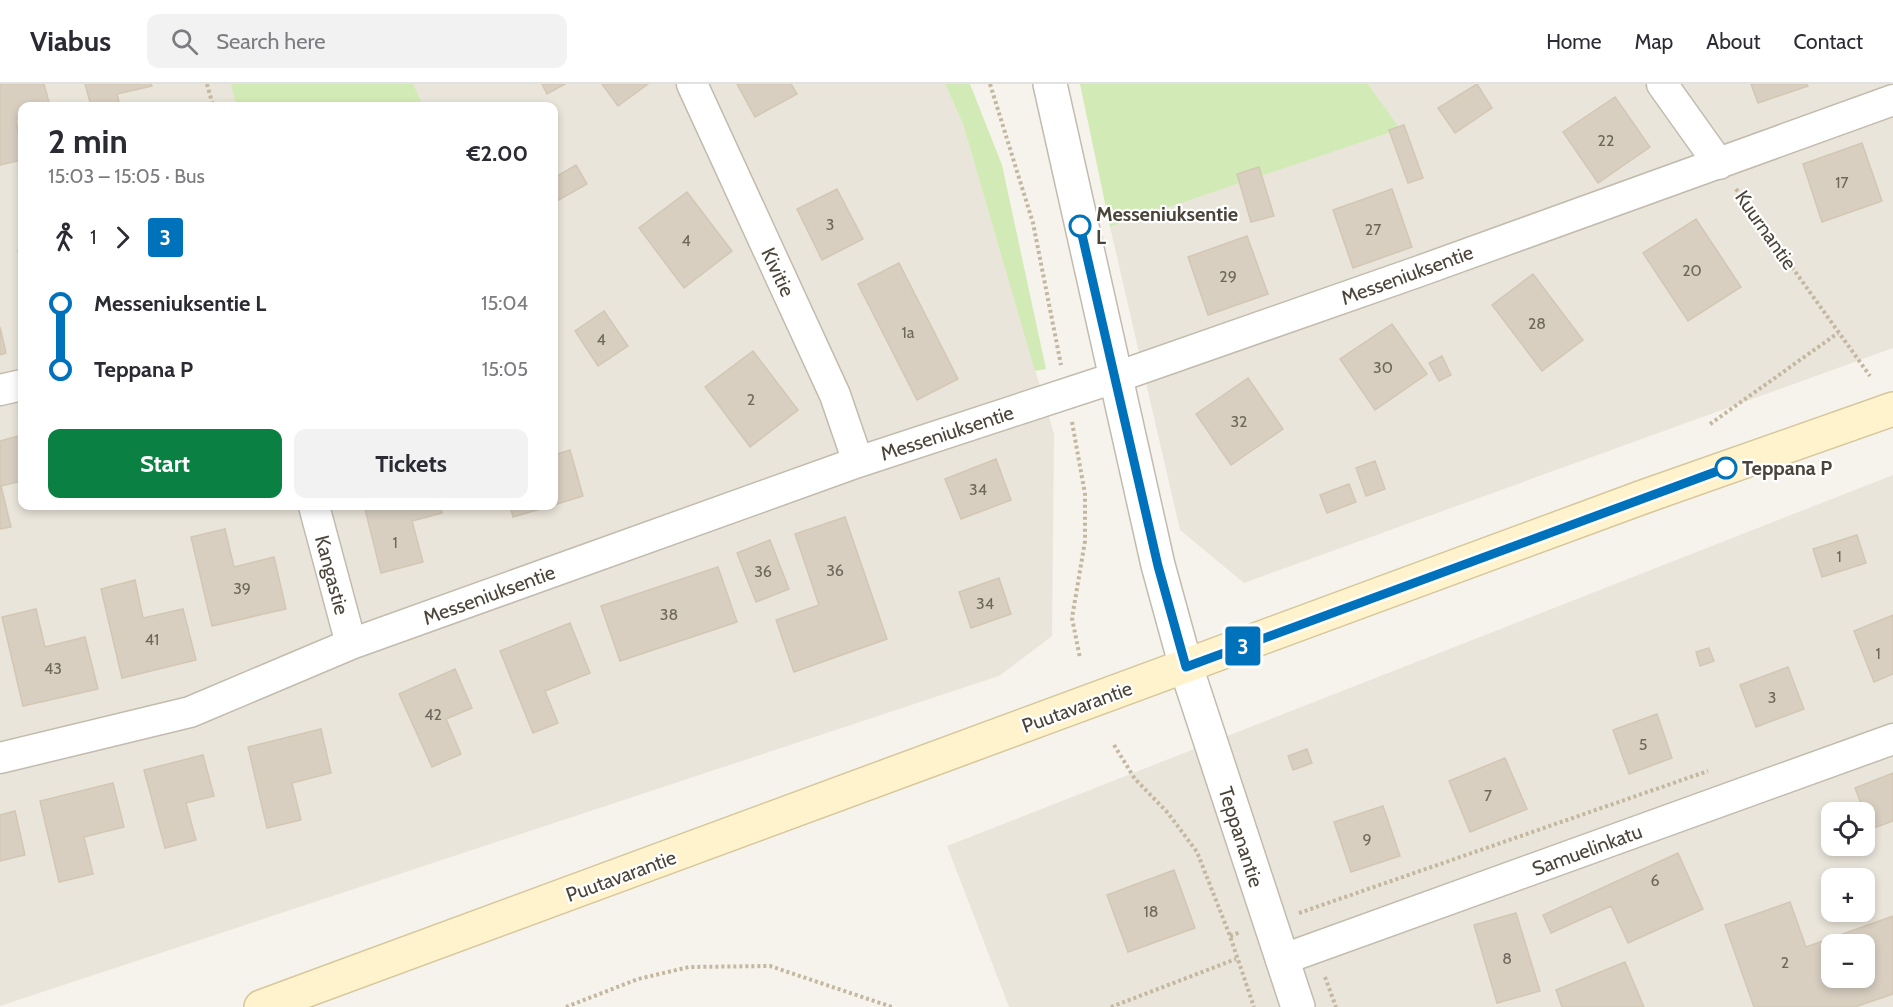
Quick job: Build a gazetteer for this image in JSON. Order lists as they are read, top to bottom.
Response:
{
  "streets": {
    "main road": ["Puutavarantie"],
    "street": [
      "Kivitie",
      "Messeniuksentie",
      "Kangastie",
      "Teppanantie",
      "Samuelinkatu"
    ],
    "path": ["Kuurnantie"]
  },
  "crossings": [
    ["Kuurnantie", "Messeniuksentie"],
    ["Kivitie", "Messeniuksentie"],
    ["Messeniuksentie", "Kangastie"],
    ["Messeniuksentie", "Teppanantie"],
    ["Puutavarantie", "Teppanantie"],
    ["Teppanantie", "Samuelinkatu"]
  ],
  "places": ["Messeniuksentie L", "Teppana P"],
  "lines": ["bus line 3"],
  "house_numbers": [
    "22",
    "17",
    "3",
    "27",
    "4",
    "20",
    "29",
    "28",
    "1a",
    "4",
    "30",
    "2",
    "32",
    "34",
    "1",
    "1",
    "36",
    "36",
    "39",
    "34",
    "38",
    "41",
    "1",
    "43",
    "3",
    "42",
    "5",
    "7",
    "9",
    "6",
    "18",
    "8",
    "2"
  ],
  "page": {
    "header": "Viabus",
    "search": "Search here",
    "nav": [
      "Home",
      "Map",
      "About",
      "Contact"
    ],
    "on_map": "3",
    "heading": ["2 min", "15:03 – 15:05 · Bus", "€2.00"],
    "legs": ["1", "3"],
    "list": [
      {
        "name": "Messeniuksentie L",
        "value": "15:04"
      },
      {
        "name": "Teppana P",
        "value": "15:05"
      }
    ],
    "buttons": ["Start", "Tickets"],
    "map_buttons": ["+", "−"]
  }
}
